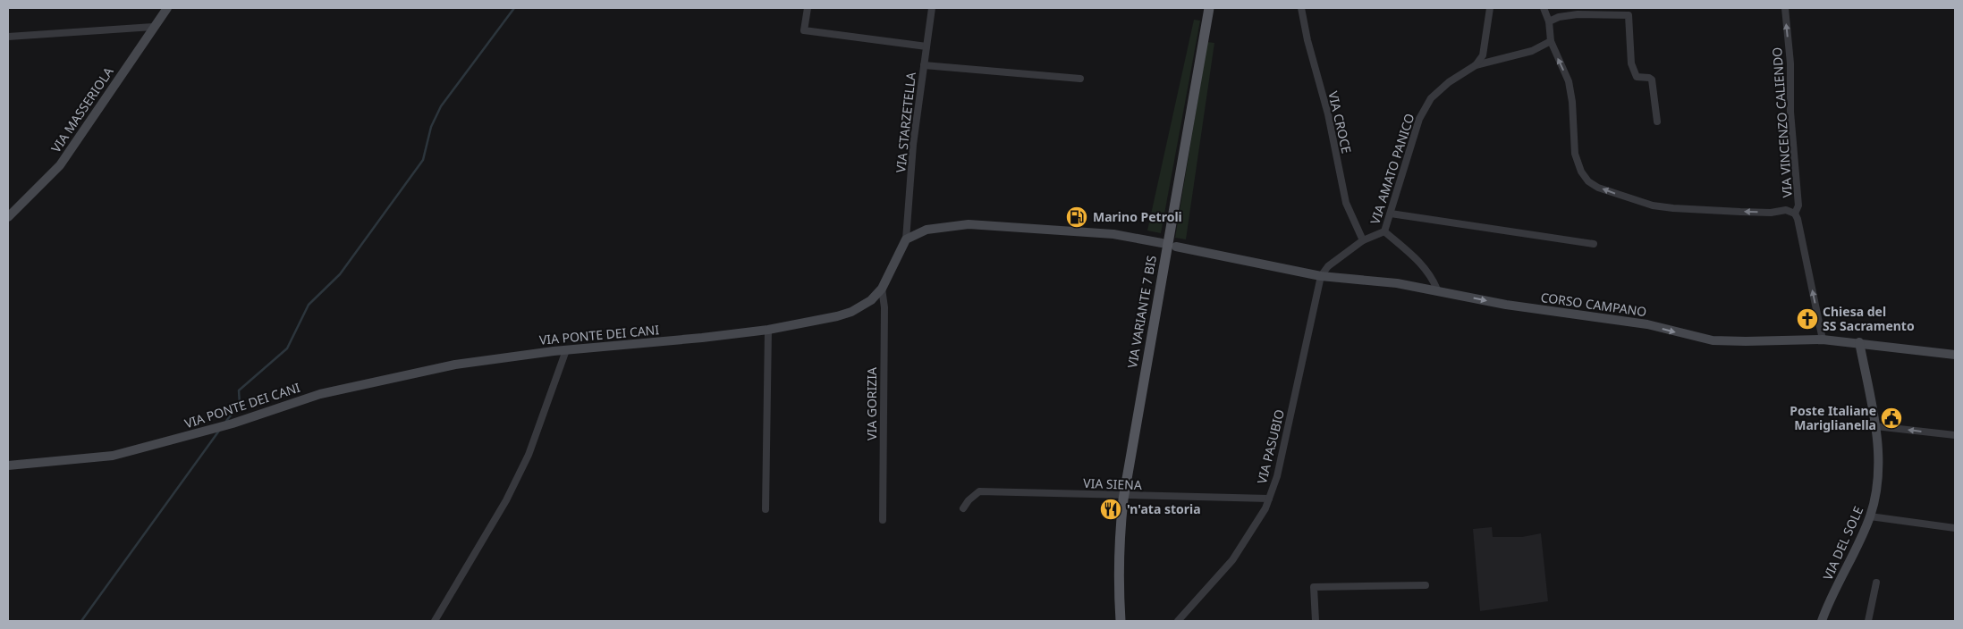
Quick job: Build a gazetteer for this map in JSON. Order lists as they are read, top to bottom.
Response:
{
  "streets": {
    "main road": ["VIA VARIANTE 7 BIS"],
    "street": [
      "VIA MASSERIOLA",
      "VIA STARZETELLA",
      "VIA CROCE",
      "VIA VINCENZO CALIENDO",
      "VIA AMATO PANICO",
      "CORSO CAMPANO",
      "VIA PONTE DEI CANI",
      "VIA GORIZIA",
      "VIA PASUBIO",
      "VIA SIENA",
      "VIA DEL SOLE"
    ]
  },
  "crossings": [
    ["VIA STARZETELLA", "VIA PONTE DEI CANI"],
    ["VIA CROCE", "VIA AMATO PANICO"],
    ["VIA VINCENZO CALIENDO", "CORSO CAMPANO"],
    ["VIA AMATO PANICO", "CORSO CAMPANO"],
    ["VIA AMATO PANICO", "VIA PASUBIO"],
    ["CORSO CAMPANO", "VIA PASUBIO"],
    ["CORSO CAMPANO", "VIA DEL SOLE"],
    ["VIA VARIANTE 7 BIS", "VIA SIENA"],
    ["VIA PONTE DEI CANI", "VIA GORIZIA"],
    ["VIA PASUBIO", "VIA SIENA"]
  ],
  "one_way": ["VIA VINCENZO CALIENDO"],
  "places": {
    "fuel station": ["Marino Petroli"],
    "church": ["Chiesa del SS Sacramento"],
    "public building": ["Poste Italiane Mariglianella"],
    "restaurant": ["'n'ata storia"]
  }
}
